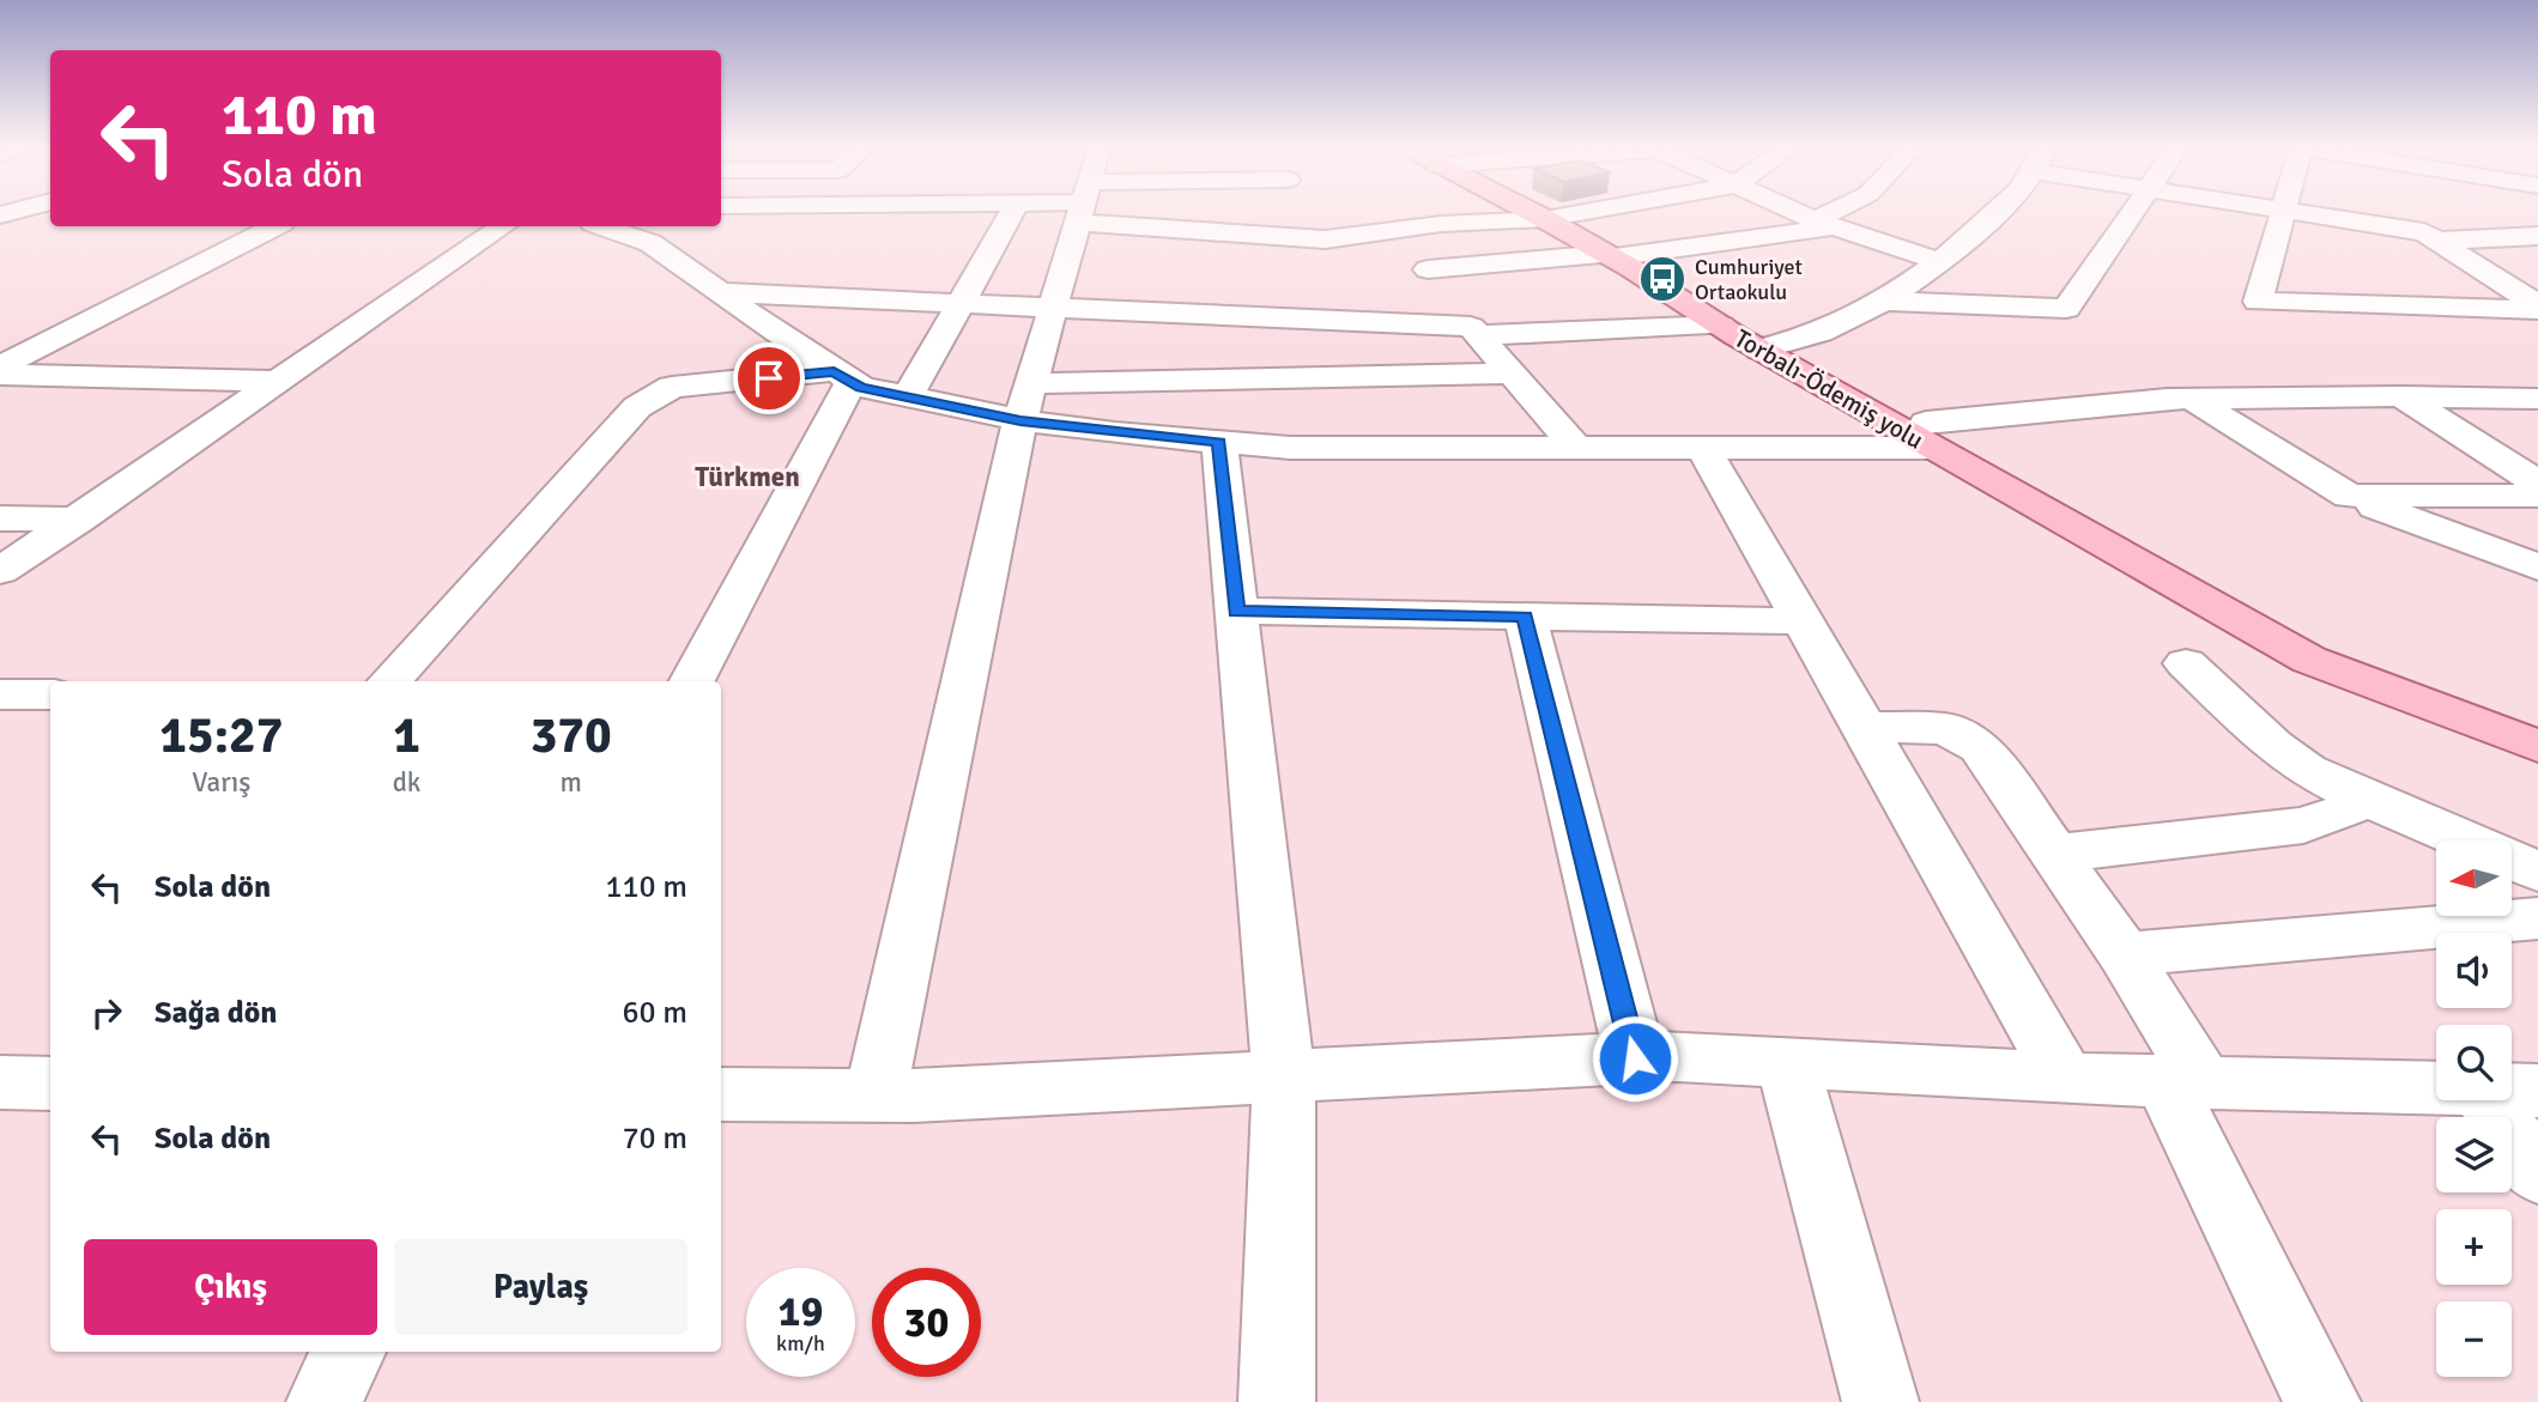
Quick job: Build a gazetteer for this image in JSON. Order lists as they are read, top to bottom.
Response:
{
  "streets": {
    "main road": ["Torbalı-Ödemiş yolu"]
  },
  "districts": ["Türkmen"],
  "places": {
    "bus stop": ["Cumhuriyet Ortaokulu"]
  },
  "north": "left",
  "page": {
    "turn": ["110 m", "Sola dön"],
    "eta": [
      "15:27",
      "Varış",
      "1",
      "dk",
      "370",
      "m"
    ],
    "list": [
      {
        "name": "Sola dön",
        "value": "110 m"
      },
      {
        "name": "Sağa dön",
        "value": "60 m"
      },
      {
        "name": "Sola dön",
        "value": "70 m"
      }
    ],
    "map_buttons": ["+", "−"],
    "buttons": ["Çıkış", "Paylaş"],
    "speed": "19 km/h",
    "limit": "30"
  }
}
